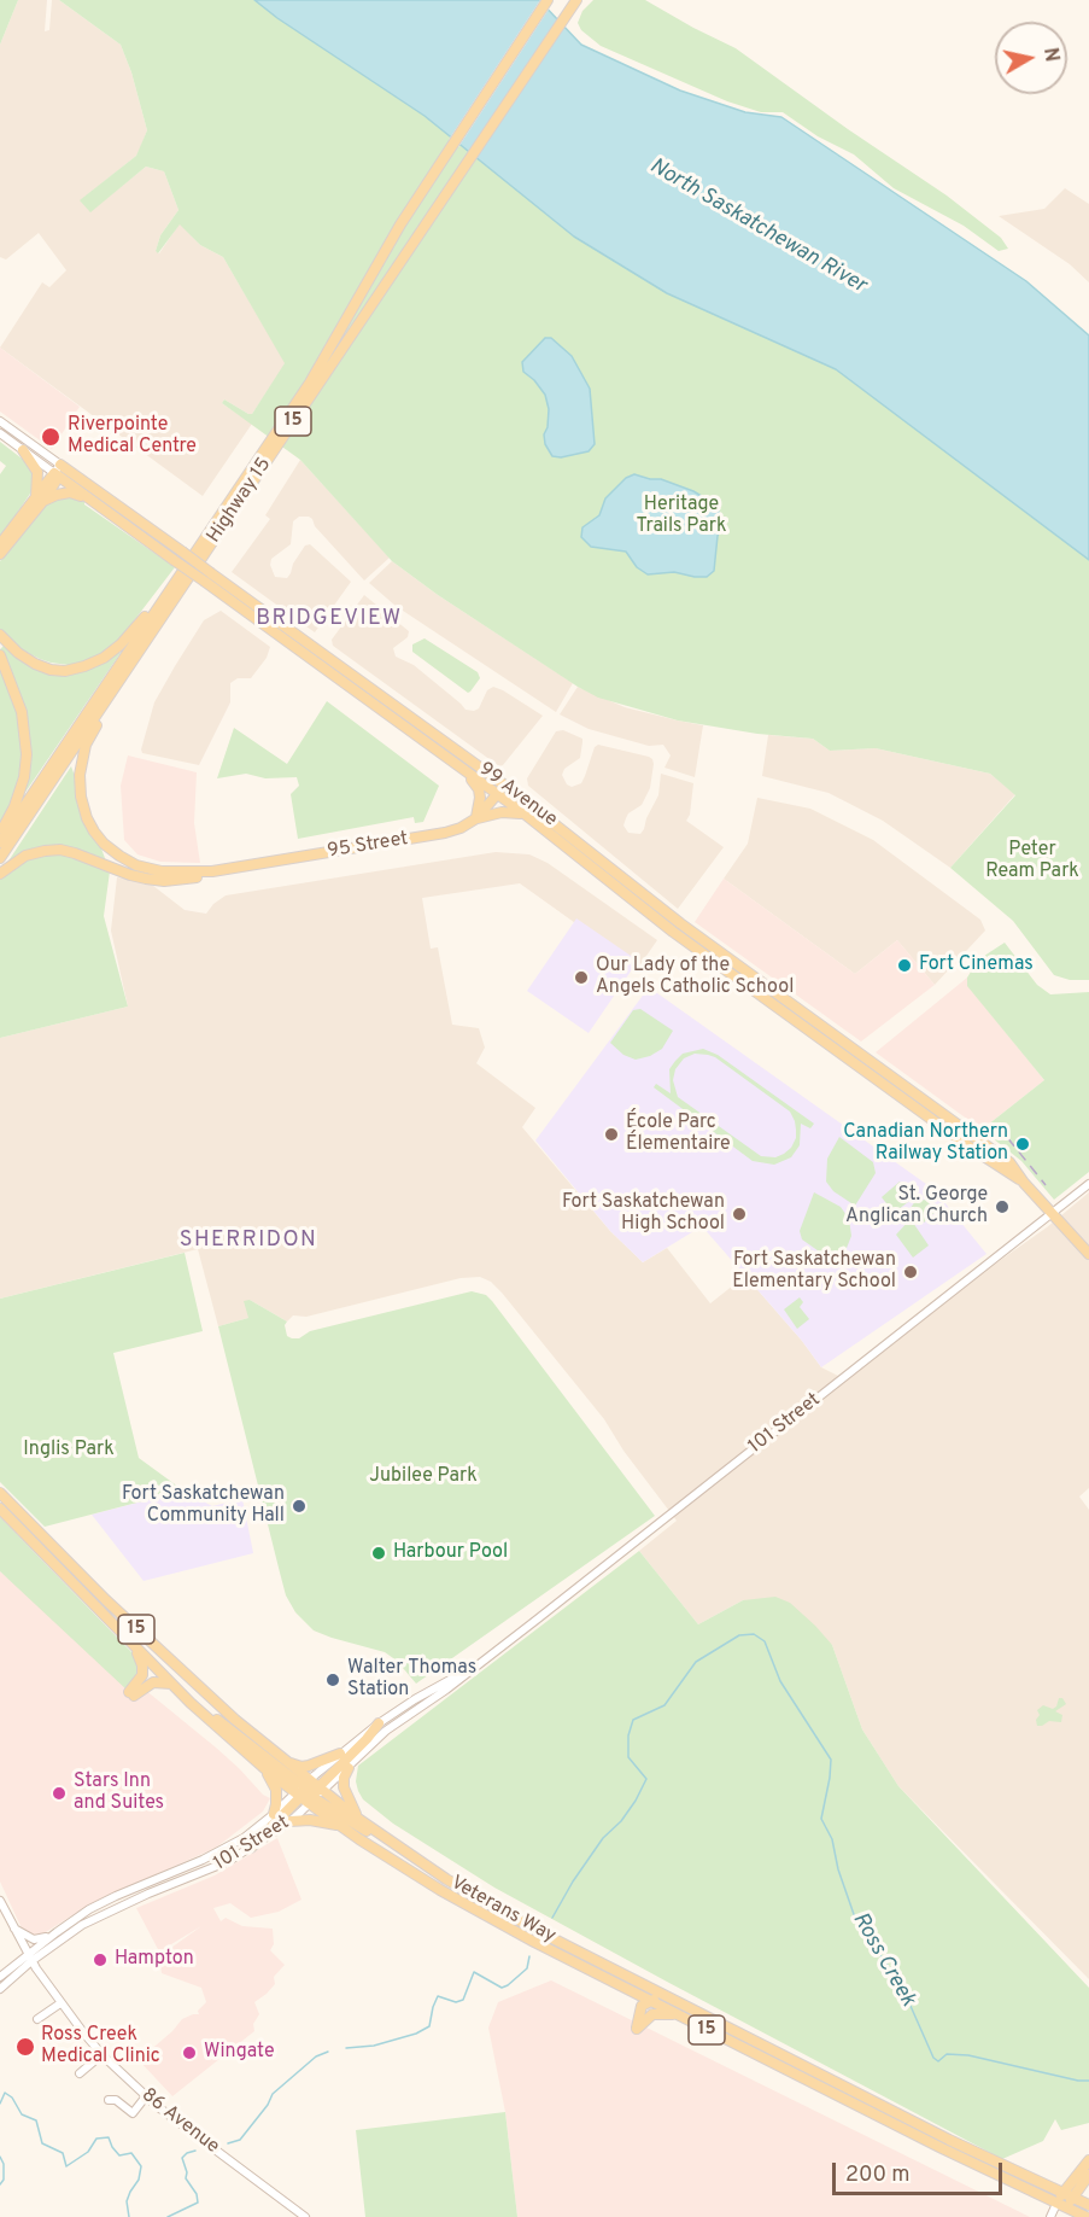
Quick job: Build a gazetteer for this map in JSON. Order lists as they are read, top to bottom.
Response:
{
  "streets": {
    "main road": [
      "15",
      "Highway 15",
      "99 Avenue",
      "95 Street",
      "Veterans Way"
    ],
    "street": ["101 Street", "86 Avenue"]
  },
  "crossings": [
    ["99 Avenue", "95 Street"],
    ["99 Avenue", "101 Street"],
    ["101 Street", "Veterans Way"],
    ["101 Street", "86 Avenue"]
  ],
  "districts": ["BRIDGEVIEW", "SHERRIDON"],
  "water": ["North Saskatchewan River", "Ross Creek"],
  "parks": [
    "Heritage Trails Park",
    "Peter Ream Park",
    "Inglis Park",
    "Jubilee Park"
  ],
  "places": [
    "Riverpointe Medical Centre",
    "Fort Cinemas",
    "Our Lady of the Angels Catholic School",
    "École Parc Élementaire",
    "Canadian Northern Railway Station",
    "St. George Anglican Church",
    "Fort Saskatchewan High School",
    "Fort Saskatchewan Elementary School",
    "Fort Saskatchewan Community Hall",
    "Harbour Pool",
    "Walter Thomas Station",
    "Stars Inn and Suites",
    "Hampton",
    "Ross Creek Medical Clinic",
    "Wingate"
  ],
  "scale_bar": "200 m",
  "north": "right"
}
